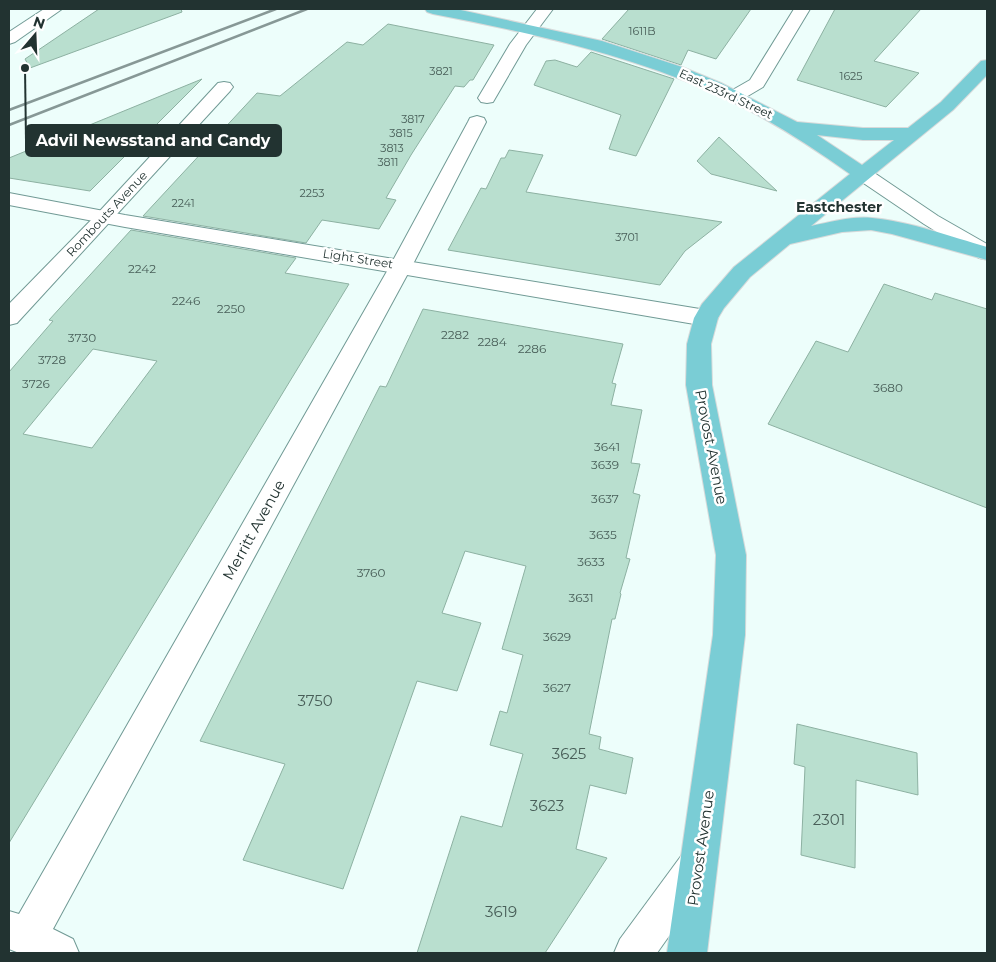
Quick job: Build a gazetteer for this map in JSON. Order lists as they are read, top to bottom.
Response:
{
  "streets": {
    "main road": ["East 233rd Street", "Provost Avenue"],
    "street": ["Rombouts Avenue", "Light Street", "Merritt Avenue"]
  },
  "crossings": [
    ["East 233rd Street", "Provost Avenue"],
    ["Rombouts Avenue", "Light Street"],
    ["Light Street", "Provost Avenue"],
    ["Light Street", "Merritt Avenue"]
  ],
  "districts": ["Eastchester"],
  "places": ["Advil Newsstand and Candy"],
  "house_numbers": [
    "1611B",
    "3821",
    "1625",
    "3817",
    "3815",
    "3813",
    "3811",
    "2253",
    "2241",
    "3701",
    "2242",
    "2246",
    "2250",
    "2282",
    "3730",
    "2284",
    "2286",
    "3728",
    "3726",
    "3680",
    "3641",
    "3639",
    "3637",
    "3635",
    "3633",
    "3760",
    "3631",
    "3629",
    "3627",
    "3750",
    "3625",
    "3623",
    "2301",
    "3619"
  ],
  "north": "top"
}
